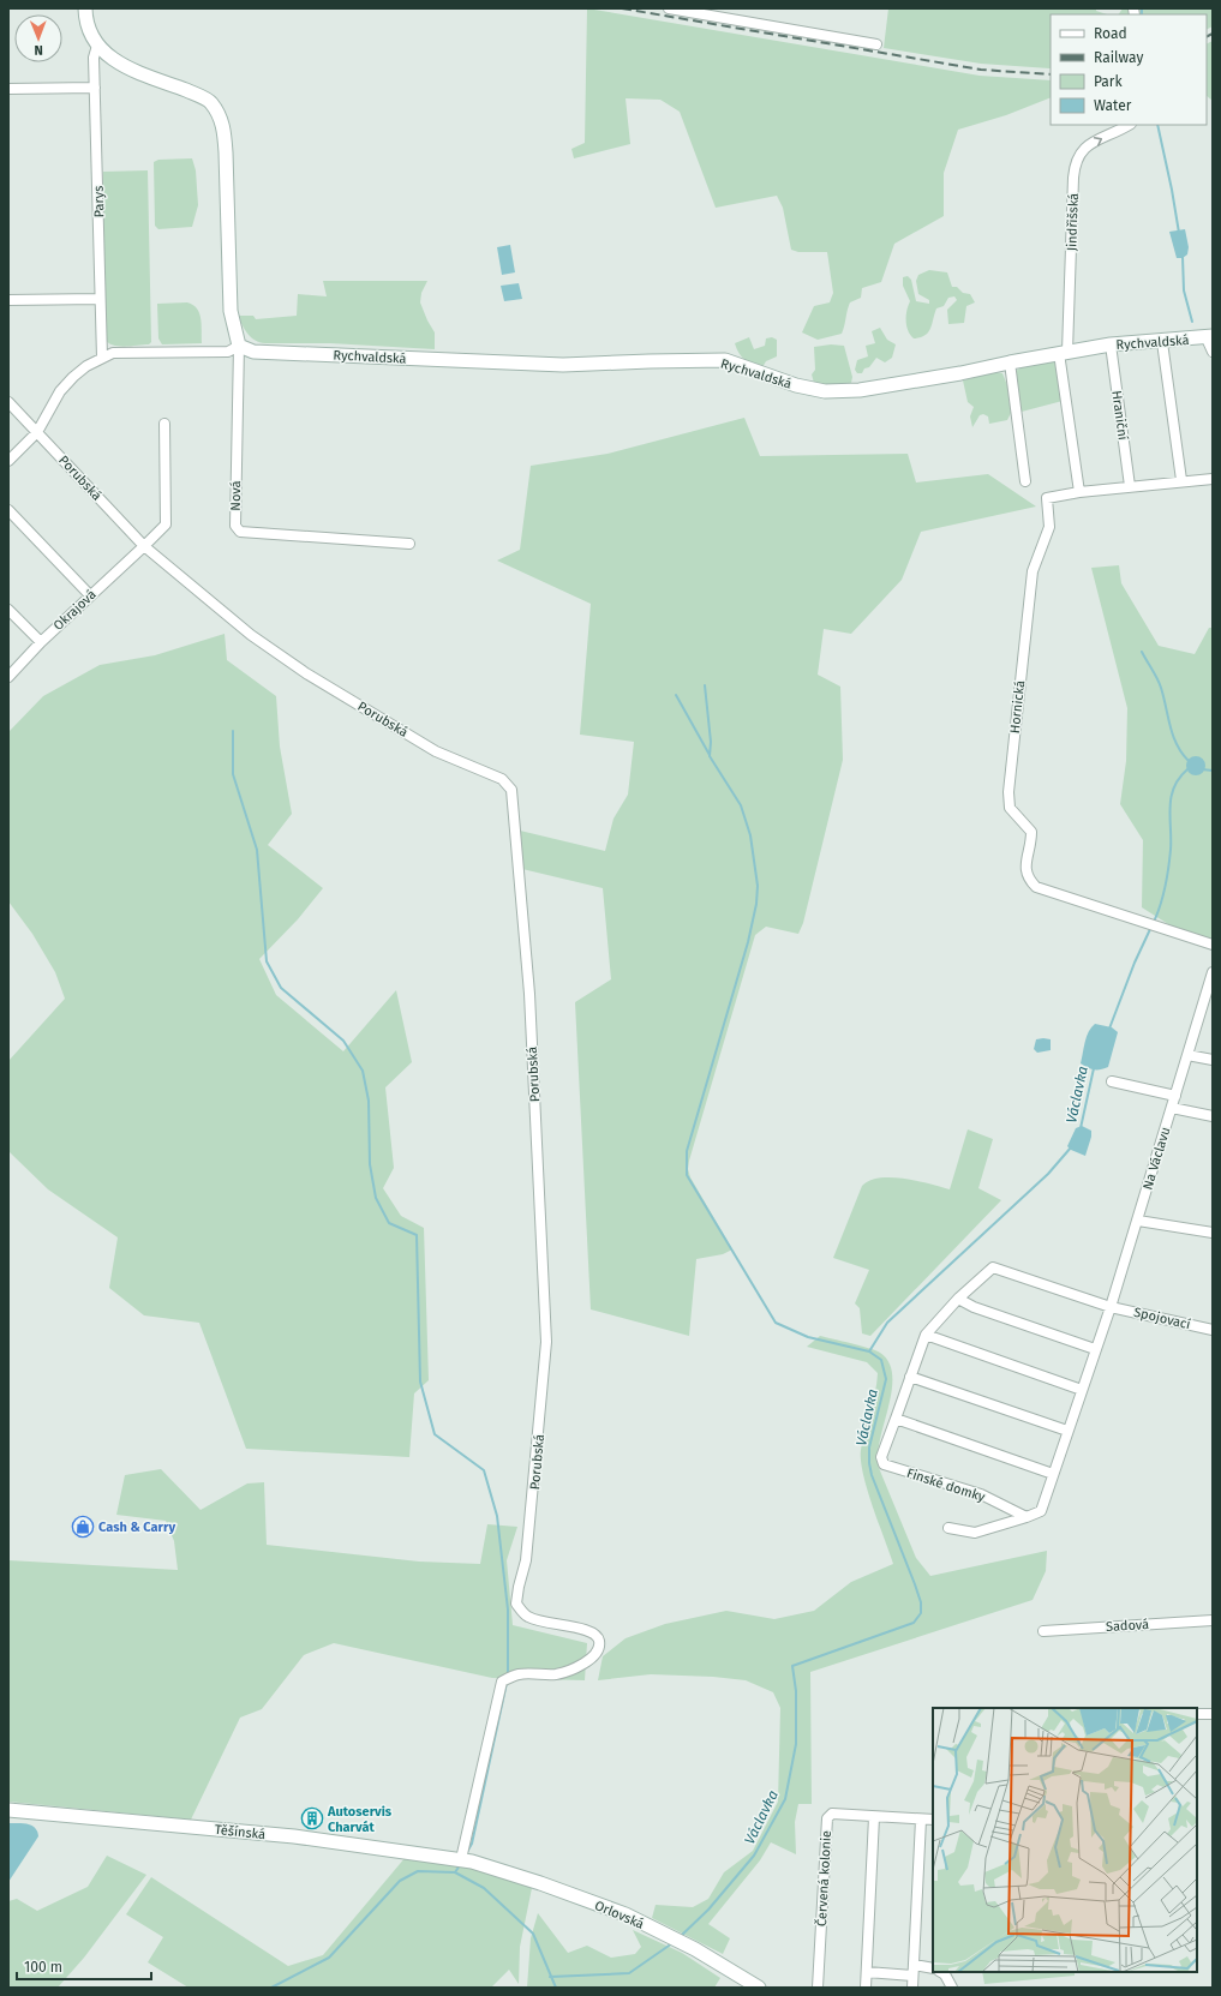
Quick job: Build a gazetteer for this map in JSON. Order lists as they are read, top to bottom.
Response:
{
  "streets": {
    "street": [
      "Parys",
      "Jindřišská",
      "Rychvaldská",
      "Hraniční",
      "Porubská",
      "Nová",
      "Okrajová",
      "Hornická",
      "Na Václavu",
      "Spojovací",
      "Finské domky",
      "Sadová",
      "Těšínská",
      "Červená kolonie",
      "Orlovská"
    ]
  },
  "crossings": [
    ["Jindřišská", "Rychvaldská"],
    ["Jindřišská", "Hornická"],
    ["Rychvaldská", "Hraniční"],
    ["Rychvaldská", "Nová"],
    ["Hraniční", "Hornická"],
    ["Porubská", "Okrajová"],
    ["Porubská", "Těšínská"],
    ["Porubská", "Orlovská"],
    ["Spojovací", "Finské domky"],
    ["Těšínská", "Orlovská"]
  ],
  "one_way": ["Jindřišská"],
  "water": ["Václavka"],
  "places": {
    "shop": ["Cash & Carry"],
    "building": ["Autoservis Charvát"]
  },
  "legend": [
    "Road",
    "Railway",
    "Park",
    "Water"
  ],
  "scale_bar": "100 m",
  "north": "bottom"
}
